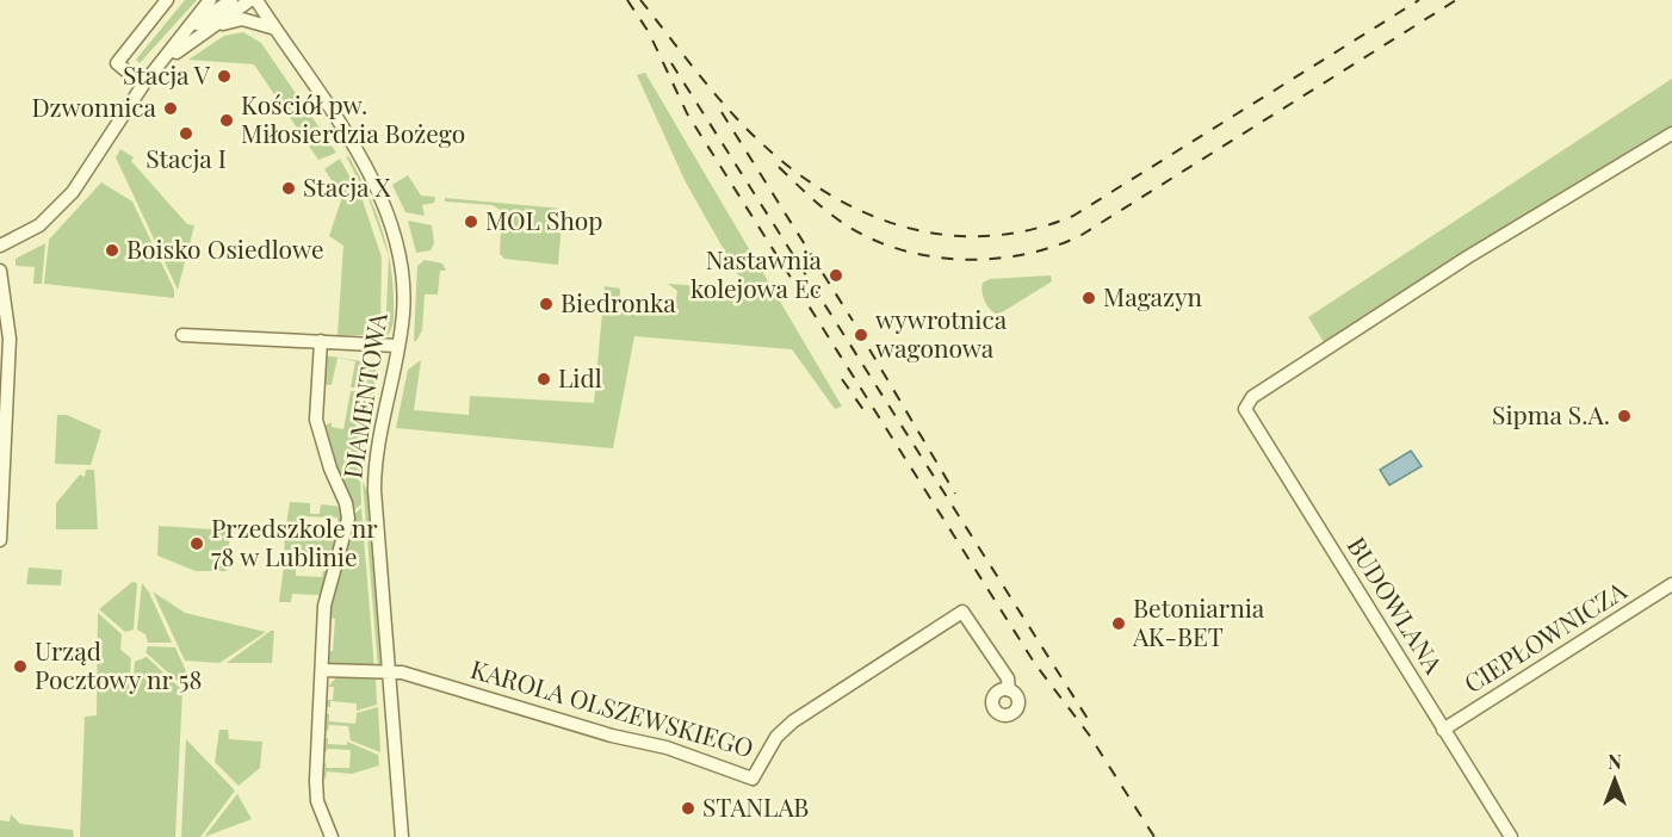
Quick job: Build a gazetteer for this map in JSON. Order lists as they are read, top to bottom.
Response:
{
  "streets": {
    "street": [
      "DIAMENTOWA",
      "BUDOWLANA",
      "CIEPŁOWNICZA",
      "KAROLA OLSZEWSKIEGO"
    ]
  },
  "crossings": [
    ["DIAMENTOWA", "KAROLA OLSZEWSKIEGO"],
    ["BUDOWLANA", "CIEPŁOWNICZA"]
  ],
  "places": [
    "Stacja V",
    "Dzwonnica",
    "Kościół pw. Miłosierdzia Bożego",
    "Stacja I",
    "Stacja X",
    "MOL Shop",
    "Boisko Osiedlowe",
    "Nastawnia kolejowa Ec",
    "Magazyn",
    "Biedronka",
    "wywrotnica wagonowa",
    "Lidl",
    "Sipma S.A.",
    "Przedszkole nr 78 w Lublinie",
    "Betoniarnia AK-BET",
    "Urząd Pocztowy nr 58",
    "STANLAB"
  ],
  "north": "top"
}
